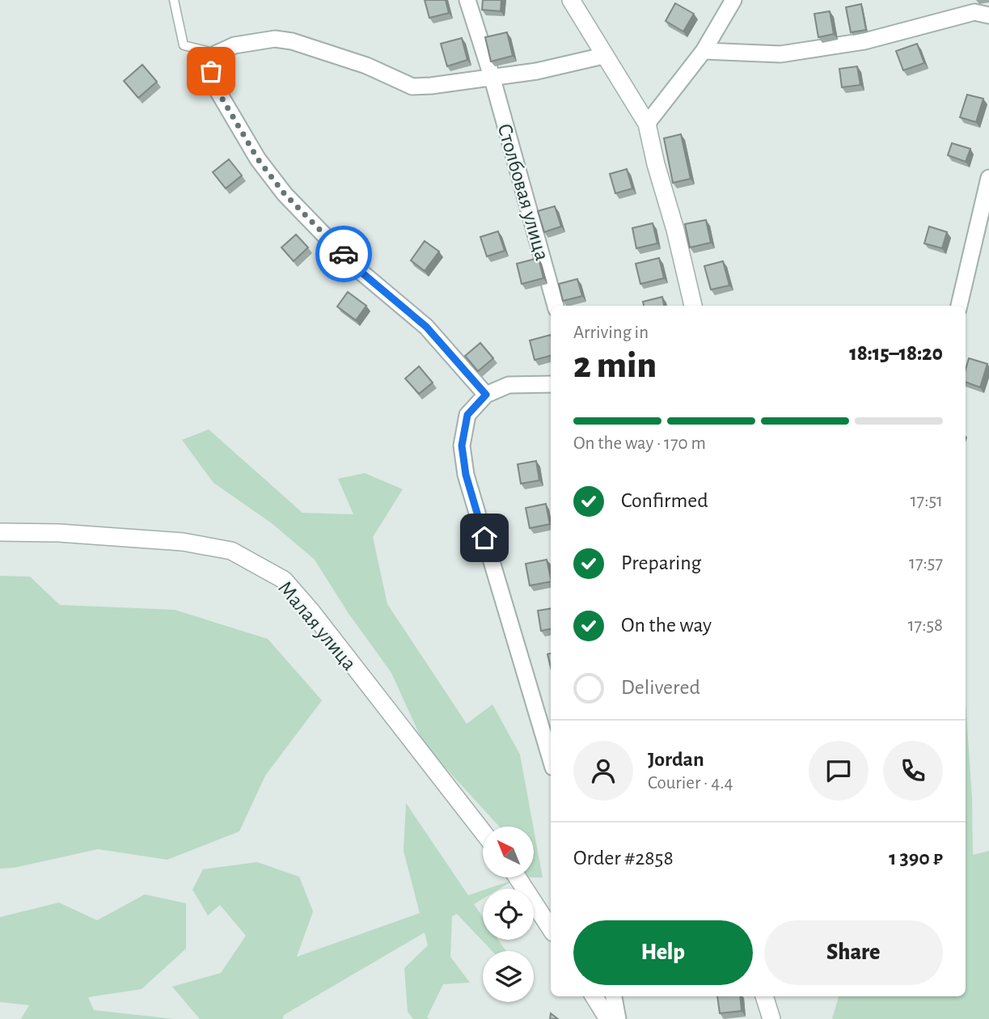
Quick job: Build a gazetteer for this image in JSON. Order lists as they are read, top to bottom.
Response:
{
  "streets": {
    "street": ["Столбовая улица", "Малая улица"]
  },
  "north": "top left",
  "page": {
    "heading": ["2 min", "Arriving in", "18:15–18:20"],
    "panel": [
      "Jordan",
      "Courier · 4.4",
      "Order #2858",
      "1 390 ₽"
    ],
    "bar": "On the way · 170 m",
    "list": [
      ["Confirmed", "17:51"],
      ["Preparing", "17:57"],
      ["On the way", "17:58"],
      "Delivered"
    ],
    "buttons": ["Help", "Share"]
  }
}
